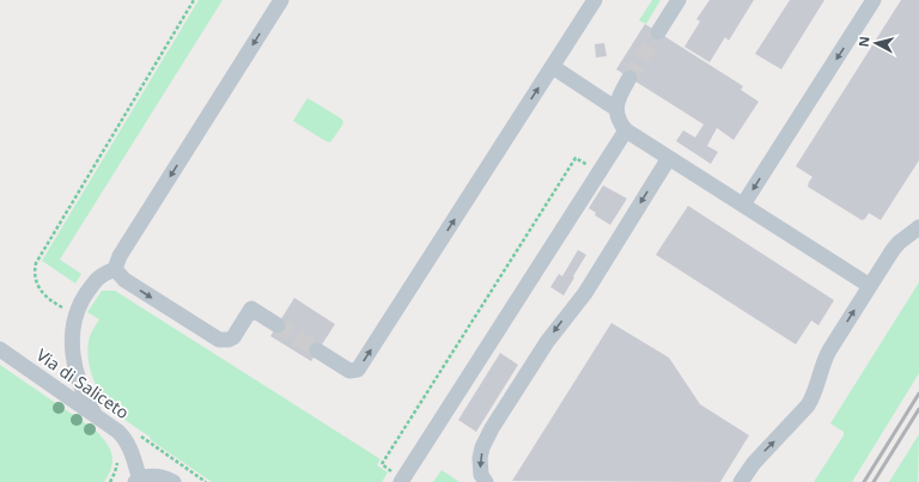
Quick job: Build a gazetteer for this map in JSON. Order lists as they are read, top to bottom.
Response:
{
  "streets": {
    "street": ["Via di Saliceto"]
  },
  "north": "left"
}
